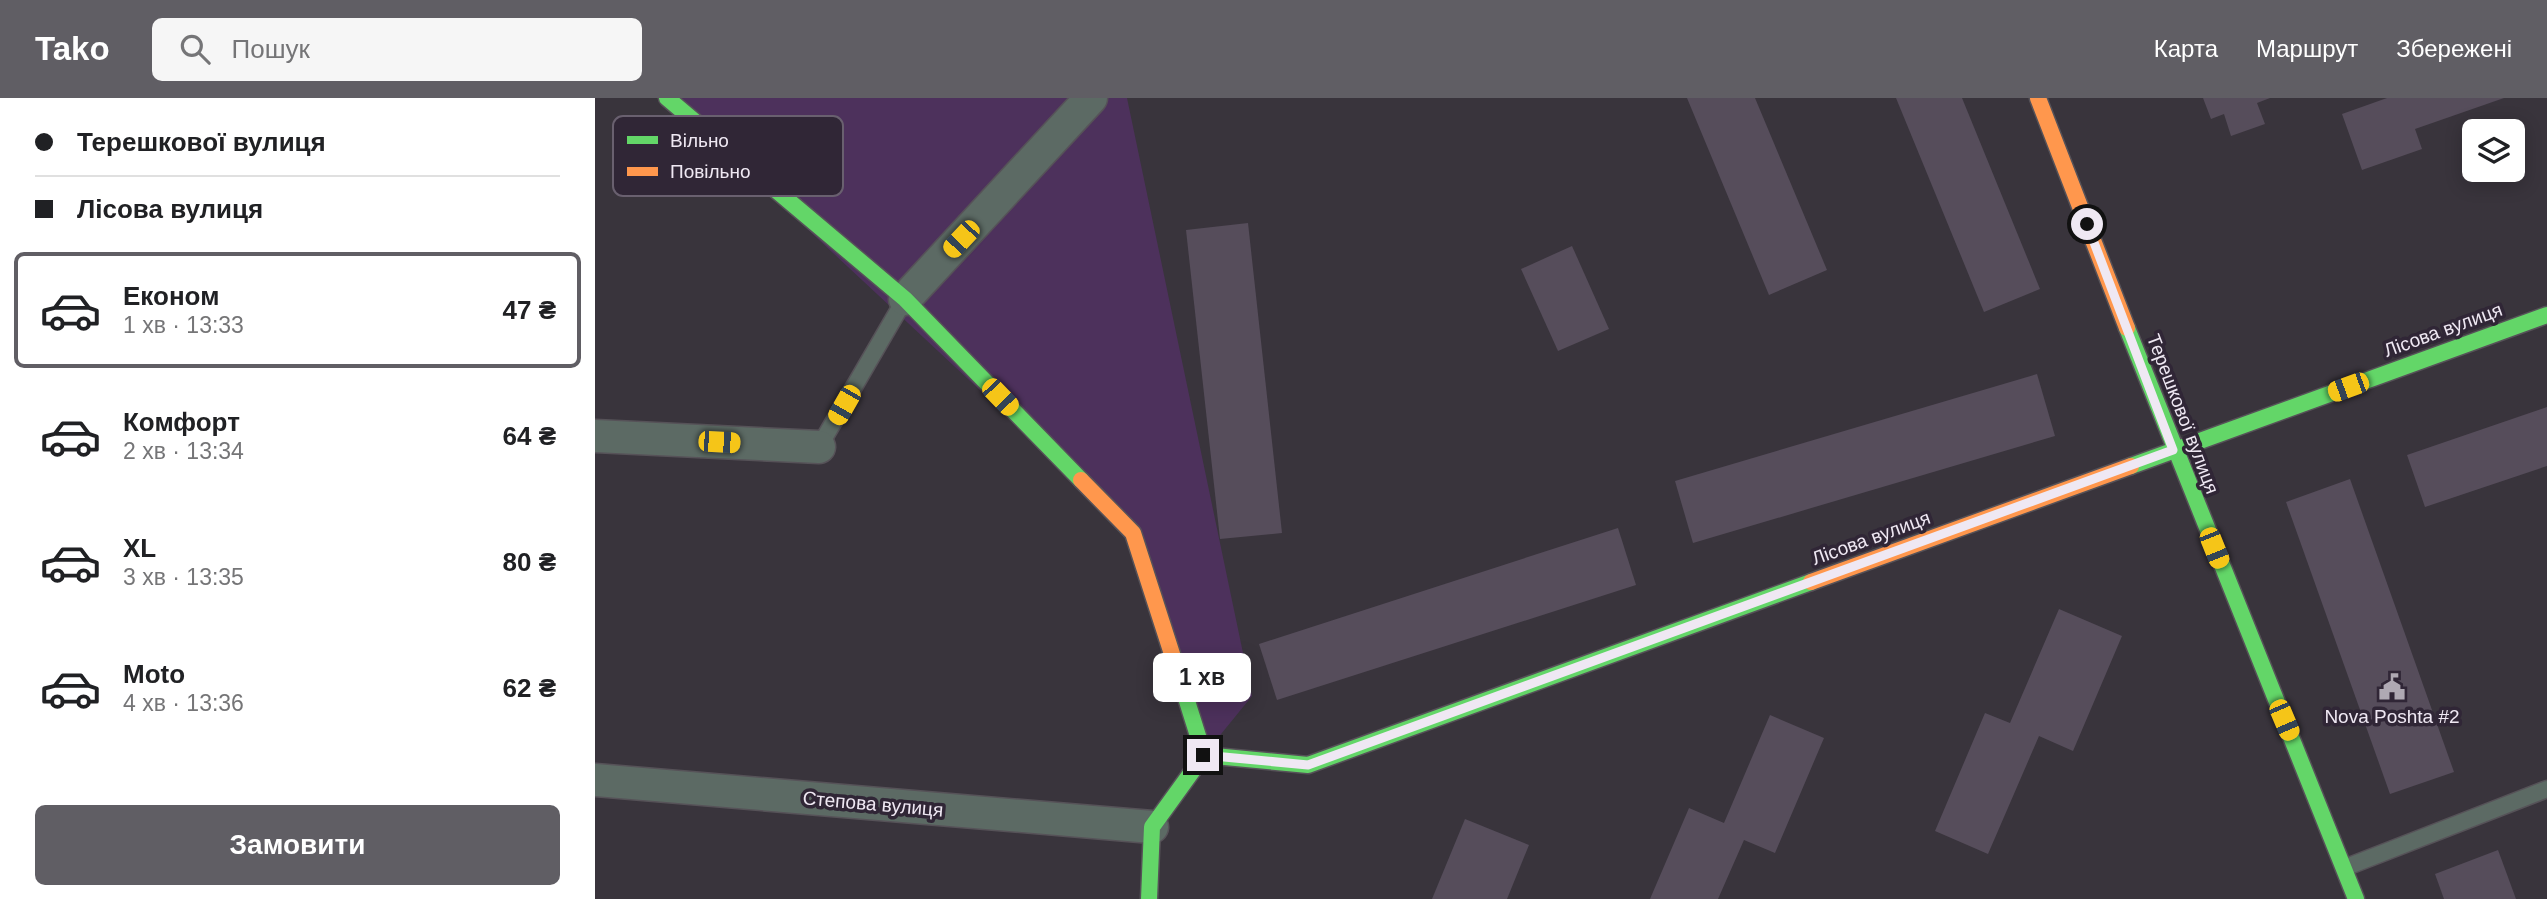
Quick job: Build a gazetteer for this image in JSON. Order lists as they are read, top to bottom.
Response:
{
  "streets": {
    "street": ["Лісова вулиця", "Терешкової вулиця", "Степова вулиця"]
  },
  "crossings": [
    ["Лісова вулиця", "Терешкової вулиця"]
  ],
  "places": {
    "public building": ["Nova Poshta #2"]
  },
  "legend": ["Вільно", "Повільно"],
  "page": {
    "header": "Tako",
    "search": "Пошук",
    "nav": ["Карта", "Маршрут", "Збережені"],
    "banner": ["Терешкової вулиця", "Лісова вулиця"],
    "list": [
      {
        "name": "Економ",
        "note": "1 хв · 13:33",
        "value": "47 ₴"
      },
      {
        "name": "Комфорт",
        "note": "2 хв · 13:34",
        "value": "64 ₴"
      },
      {
        "name": "XL",
        "note": "3 хв · 13:35",
        "value": "80 ₴"
      },
      {
        "name": "Moto",
        "note": "4 хв · 13:36",
        "value": "62 ₴"
      }
    ],
    "bubble": "1 хв",
    "buttons": "Замовити"
  }
}
